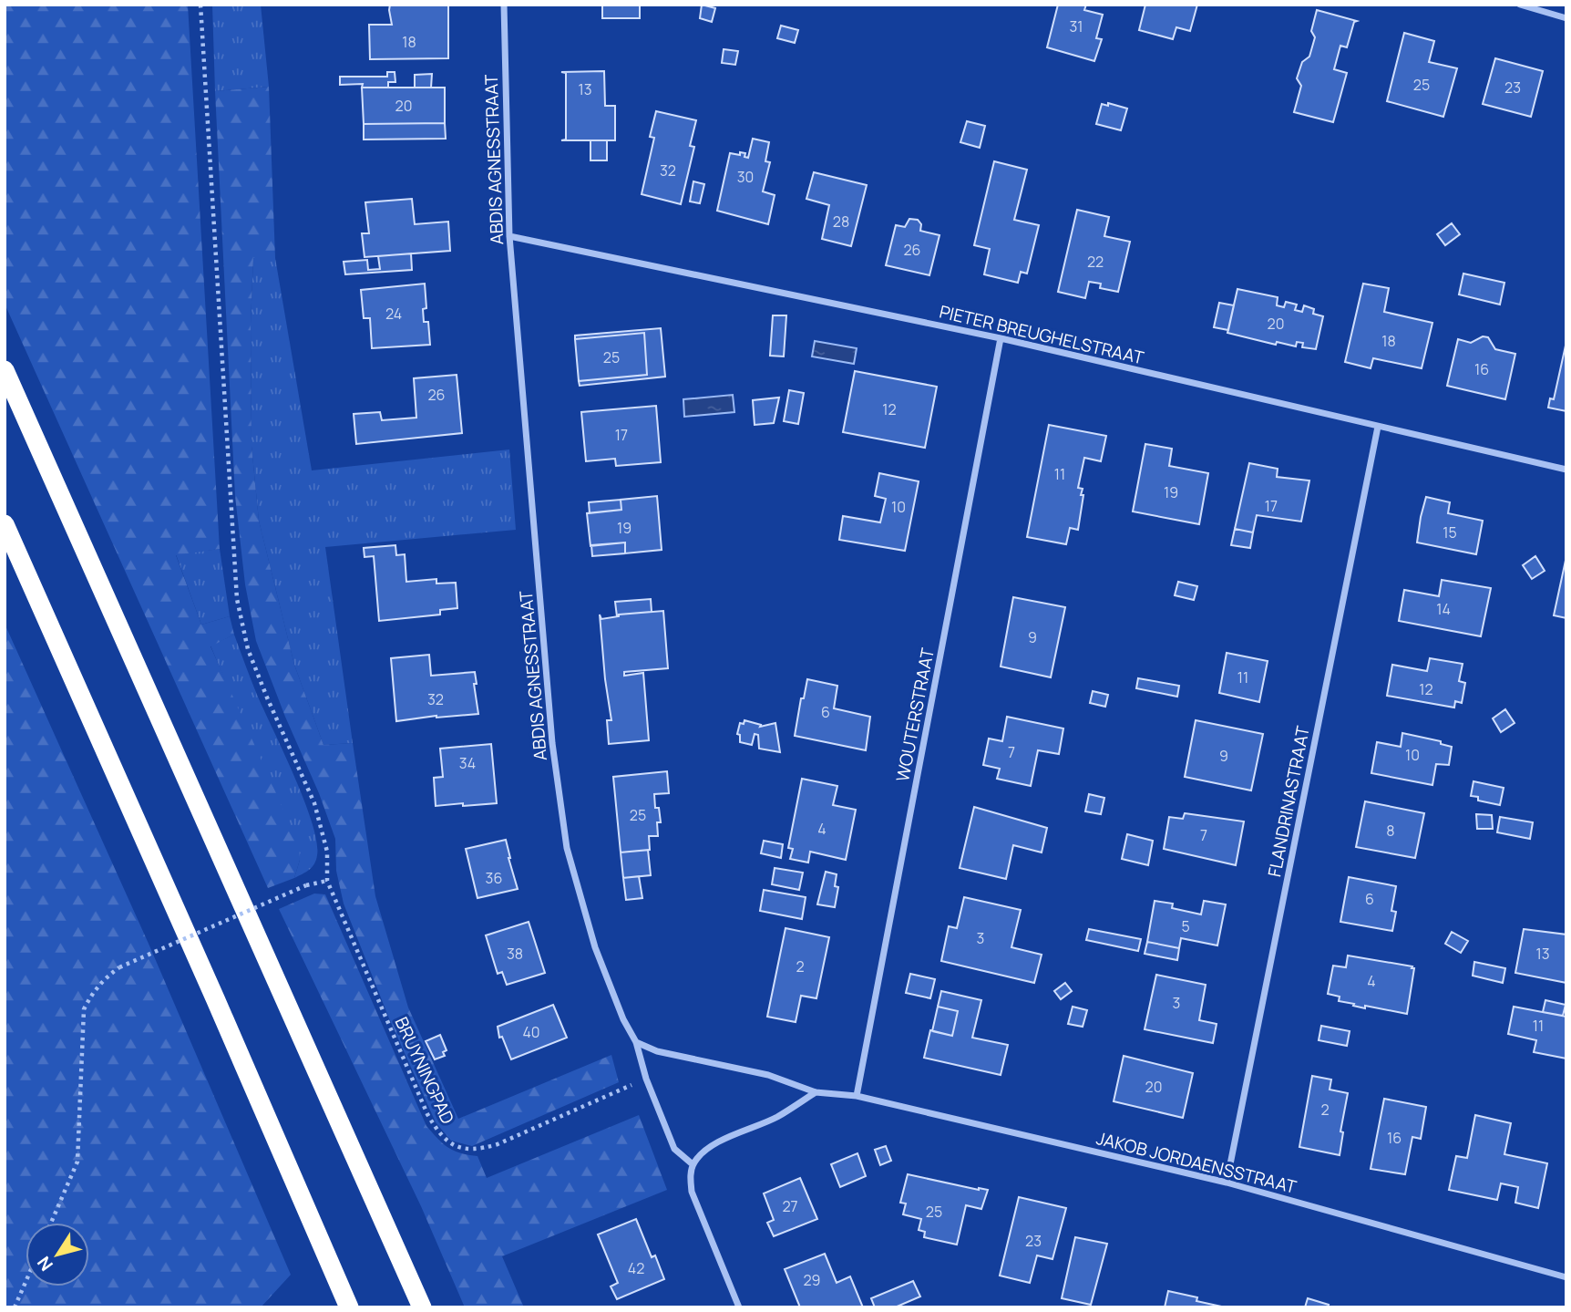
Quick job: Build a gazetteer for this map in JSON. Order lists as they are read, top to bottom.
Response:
{
  "streets": {
    "street": [
      "ABDIS AGNESSTRAAT",
      "PIETER BREUGHELSTRAAT",
      "WOUTERSTRAAT",
      "FLANDRINASTRAAT",
      "JAKOB JORDAENSSTRAAT"
    ],
    "path": ["BRUYNINGPAD"]
  },
  "crossings": [
    ["ABDIS AGNESSTRAAT", "PIETER BREUGHELSTRAAT"],
    ["ABDIS AGNESSTRAAT", "BRUYNINGPAD"],
    ["ABDIS AGNESSTRAAT", "JAKOB JORDAENSSTRAAT"],
    ["PIETER BREUGHELSTRAAT", "WOUTERSTRAAT"],
    ["PIETER BREUGHELSTRAAT", "FLANDRINASTRAAT"],
    ["WOUTERSTRAAT", "JAKOB JORDAENSSTRAAT"],
    ["FLANDRINASTRAAT", "JAKOB JORDAENSSTRAAT"]
  ],
  "house_numbers": [
    "31",
    "18",
    "25",
    "23",
    "13",
    "20",
    "32",
    "30",
    "28",
    "26",
    "22",
    "24",
    "20",
    "18",
    "25",
    "16",
    "26",
    "12",
    "17",
    "11",
    "19",
    "17",
    "10",
    "19",
    "15",
    "14",
    "9",
    "11",
    "12",
    "32",
    "6",
    "7",
    "10",
    "9",
    "34",
    "25",
    "4",
    "8",
    "7",
    "36",
    "6",
    "5",
    "3",
    "38",
    "13",
    "2",
    "4",
    "3",
    "11",
    "40",
    "20",
    "2",
    "16",
    "27",
    "25",
    "23",
    "42",
    "29"
  ],
  "north": "bottom left"
}
